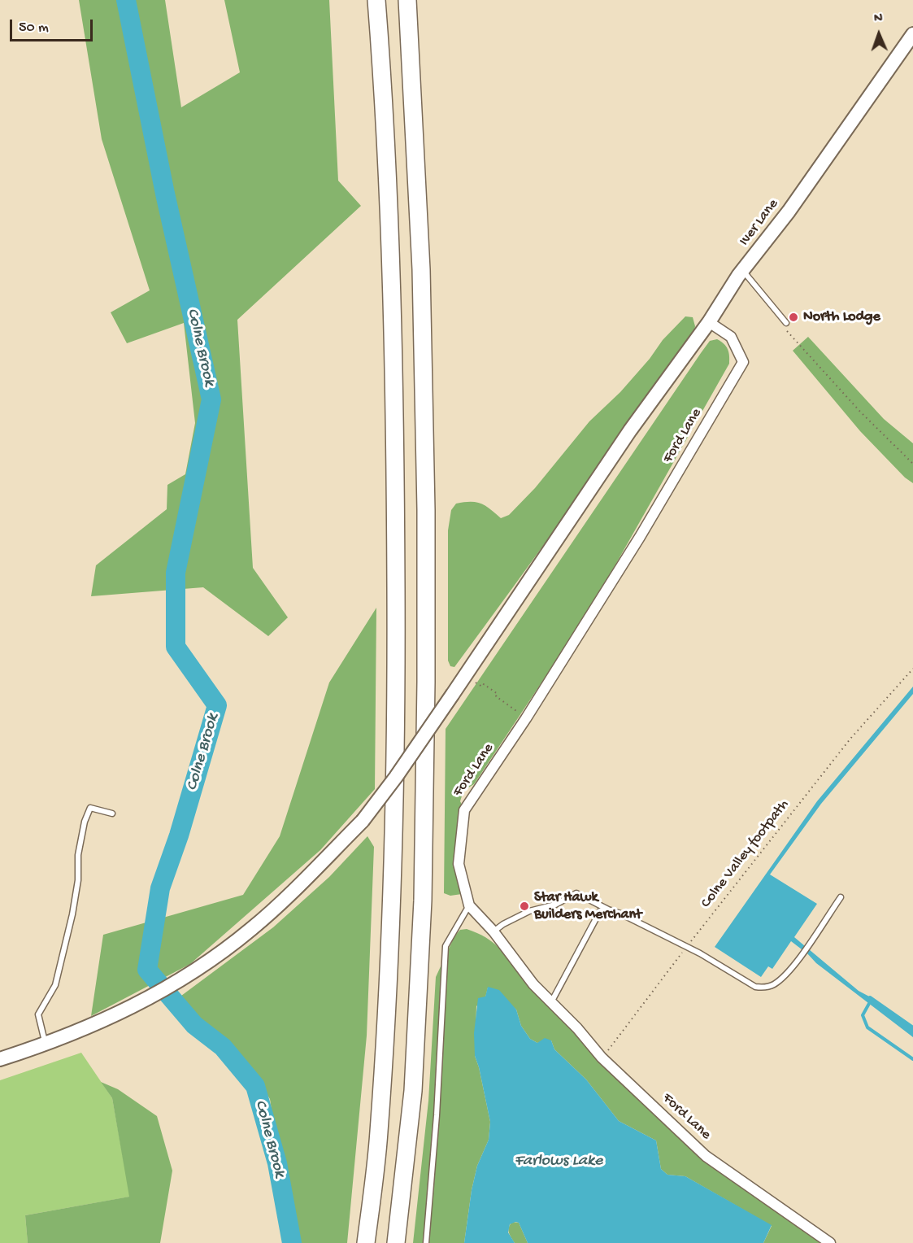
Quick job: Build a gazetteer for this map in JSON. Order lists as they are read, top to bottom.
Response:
{
  "streets": {
    "main road": ["Iver Lane"],
    "street": ["Ford Lane"],
    "path": ["Colne Valley footpath"]
  },
  "crossings": [
    ["Iver Lane", "Ford Lane"],
    ["Ford Lane", "Colne Valley footpath"]
  ],
  "water": ["Colne Brook", "Farlows Lake"],
  "places": ["North Lodge", "Star Hawk Builders Merchant"],
  "scale_bar": "50 m",
  "north": "top"
}
